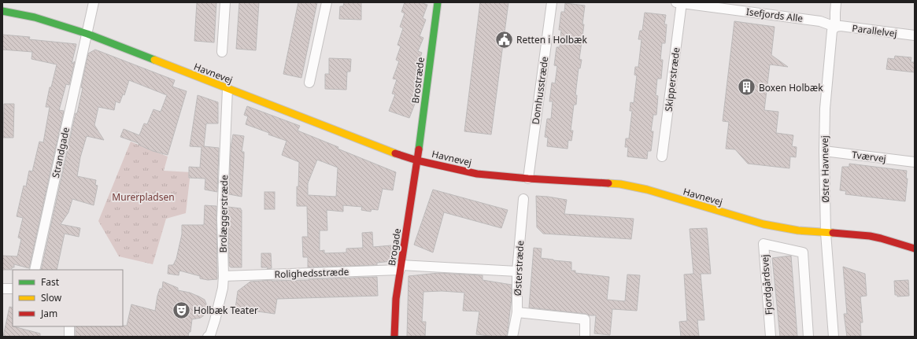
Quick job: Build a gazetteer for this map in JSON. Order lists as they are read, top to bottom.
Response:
{
  "streets": {
    "street": [
      "Isefjords Alle",
      "Parallelvej",
      "Havnevej",
      "Skipperstræde",
      "Brostræde",
      "Domhusstræde",
      "Strandgade",
      "Tværvej",
      "Østre Havnevej",
      "Brolæggerstræde",
      "Brogade",
      "Østerstræde",
      "Rolighedsstræde",
      "Fjordgårdsvej"
    ]
  },
  "crossings": [
    ["Isefjords Alle", "Parallelvej"],
    ["Isefjords Alle", "Skipperstræde"],
    ["Isefjords Alle", "Østre Havnevej"],
    ["Parallelvej", "Østre Havnevej"],
    ["Havnevej", "Brostræde"],
    ["Havnevej", "Domhusstræde"],
    ["Havnevej", "Strandgade"],
    ["Havnevej", "Østre Havnevej"],
    ["Havnevej", "Brolæggerstræde"],
    ["Havnevej", "Brogade"],
    ["Brostræde", "Brogade"],
    ["Tværvej", "Østre Havnevej"],
    ["Brolæggerstræde", "Rolighedsstræde"],
    ["Brogade", "Rolighedsstræde"],
    ["Østerstræde", "Rolighedsstræde"]
  ],
  "parks": ["Murerpladsen"],
  "places": {
    "public building": ["Retten i Holbæk"],
    "building": ["Boxen Holbæk"],
    "theatre": ["Holbæk Teater"]
  },
  "legend": ["Fast", "Slow", "Jam"]
}
